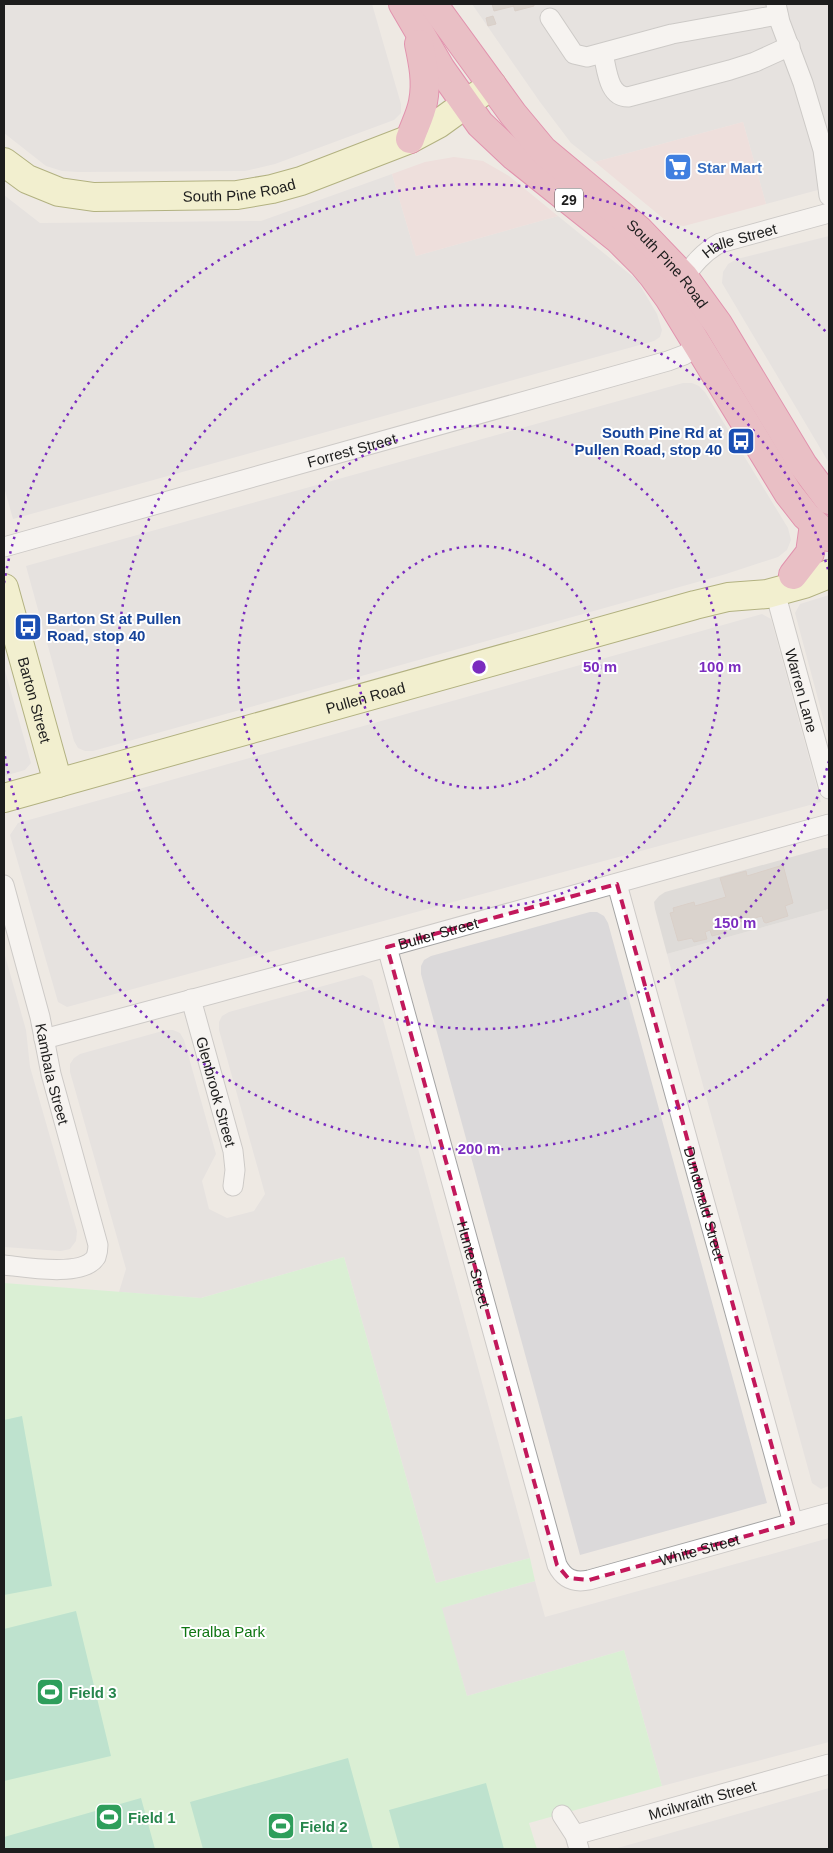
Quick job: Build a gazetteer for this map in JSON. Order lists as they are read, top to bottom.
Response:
{
  "streets": {
    "highway": ["South Pine Road", "29"],
    "street": [
      "Halle Street",
      "Forrest Street",
      "Warren Lane",
      "Pullen Road",
      "Barton Street",
      "Buller Street",
      "Kambala Street",
      "Glenbrook Street",
      "Dundonald Street",
      "Hunter Street",
      "White Street",
      "Mcilwraith Street"
    ]
  },
  "crossings": [
    ["South Pine Road", "Halle Street"],
    ["South Pine Road", "Forrest Street"],
    ["Warren Lane", "Pullen Road"],
    ["Pullen Road", "Barton Street"],
    ["Buller Street", "Kambala Street"],
    ["Buller Street", "Glenbrook Street"],
    ["Buller Street", "Dundonald Street"],
    ["Buller Street", "Hunter Street"],
    ["Dundonald Street", "White Street"],
    ["Hunter Street", "White Street"]
  ],
  "parks": ["Teralba Park"],
  "places": {
    "supermarket": ["Star Mart"],
    "bus stop": ["South Pine Rd at Pullen Road, stop 40", "Barton St at Pullen Road, stop 40"],
    "sports": ["Field 3", "Field 1", "Field 2"]
  },
  "rings": [
    "50 m",
    "100 m",
    "150 m",
    "200 m"
  ]
}
